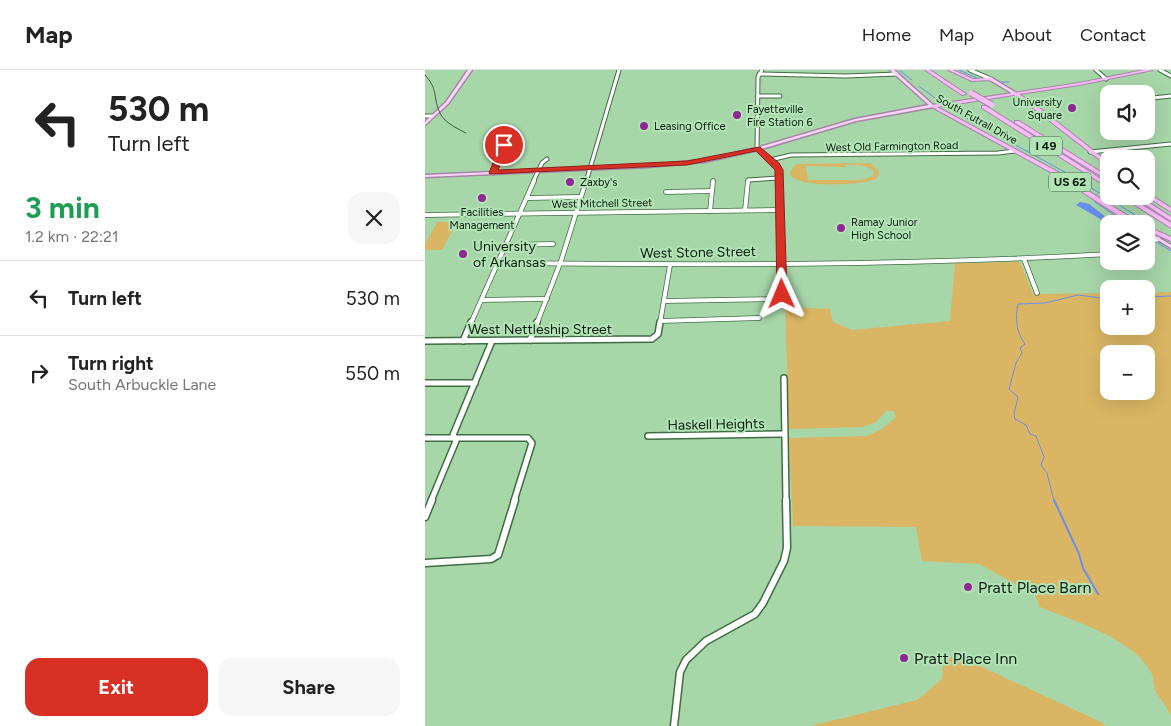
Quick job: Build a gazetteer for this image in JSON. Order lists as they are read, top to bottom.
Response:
{
  "streets": {
    "highway": ["South Futrall Drive", "I 49", "US 62"],
    "street": [
      "West Old Farmington Road",
      "West Mitchell Street",
      "West Stone Street",
      "West Nettleship Street",
      "Haskell Heights"
    ]
  },
  "crossings": [
    ["South Futrall Drive", "West Old Farmington Road"]
  ],
  "places": [
    "University Square",
    "Fayetteville Fire Station 6",
    "Leasing Office",
    "Zaxby's",
    "Facilities Management",
    "Ramay Junior High School",
    "University of Arkansas",
    "Pratt Place Barn",
    "Pratt Place Inn"
  ],
  "page": {
    "header": "Map",
    "nav": [
      "Home",
      "Map",
      "About",
      "Contact"
    ],
    "turn": ["530 m", "Turn left"],
    "map_buttons": ["+", "−"],
    "heading": ["3 min", "1.2 km · 22:21"],
    "list": [
      {
        "name": "Turn left",
        "value": "530 m"
      },
      {
        "name": "Turn right",
        "note": "South Arbuckle Lane",
        "value": "550 m"
      }
    ],
    "buttons": ["Exit", "Share"]
  }
}
